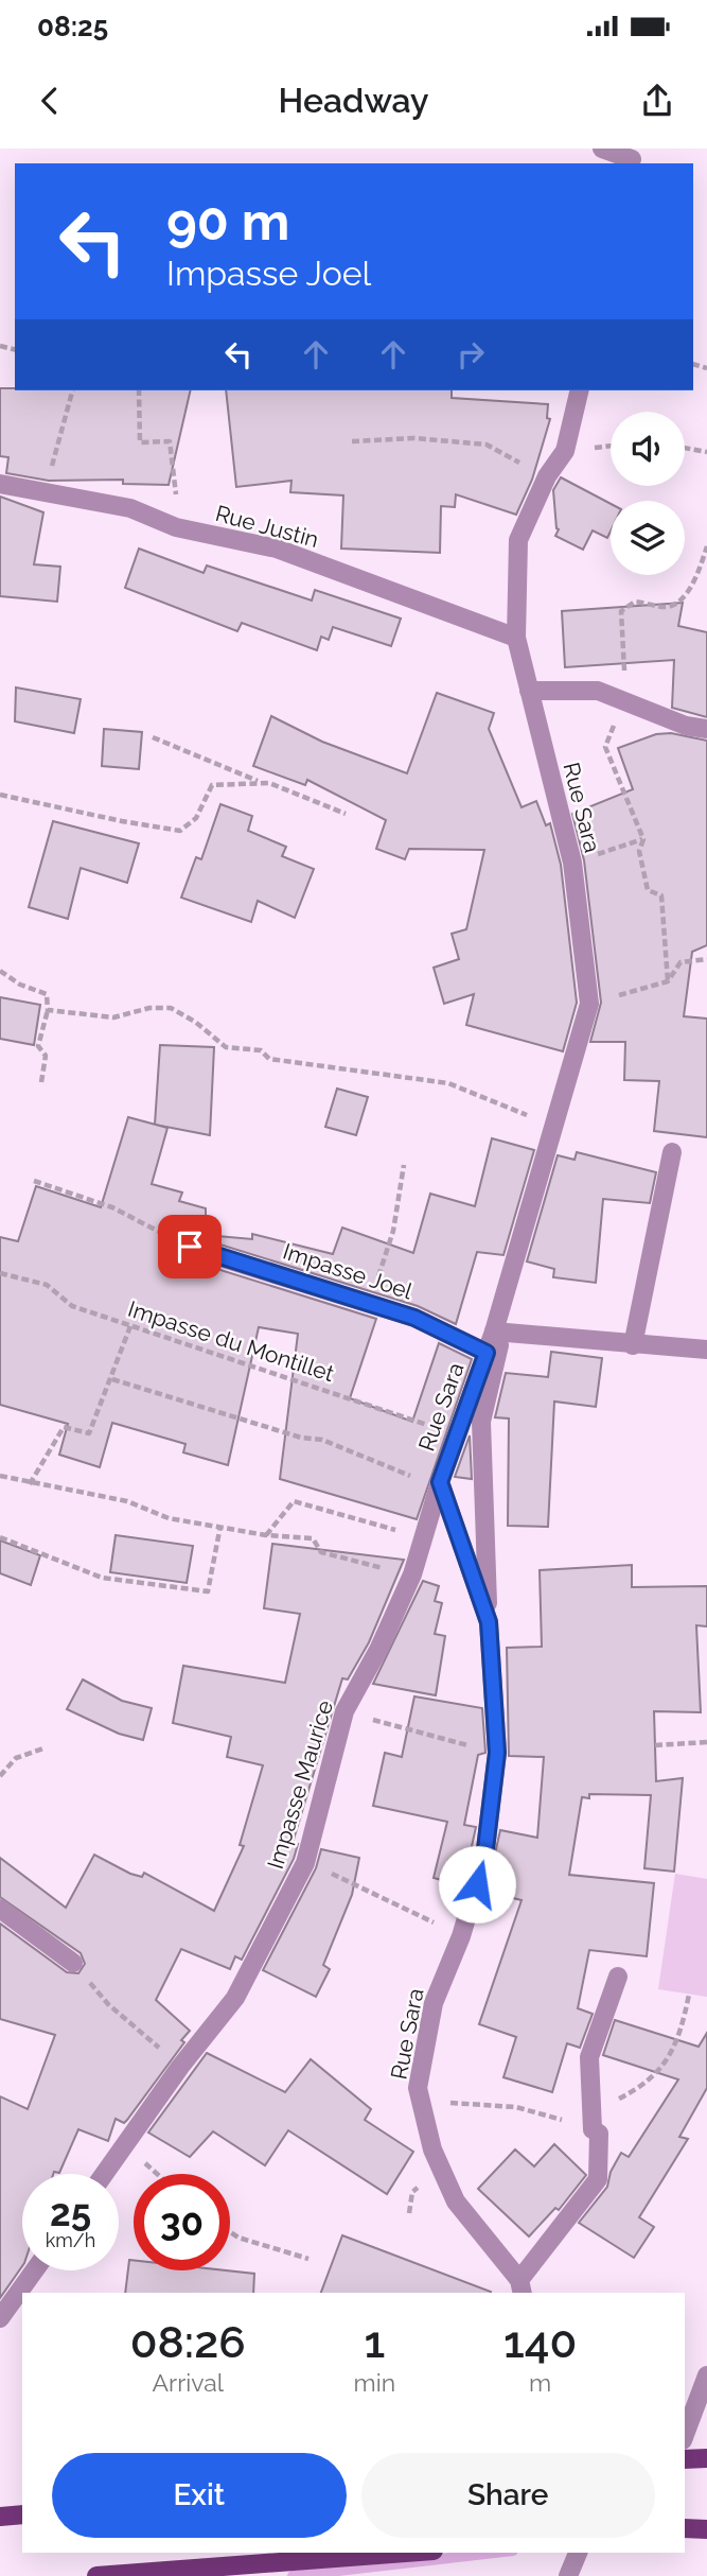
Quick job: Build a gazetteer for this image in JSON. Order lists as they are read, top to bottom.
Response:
{
  "streets": {
    "street": [
      "Rue Justin",
      "Rue Sara",
      "Impasse Joel",
      "Impasse Maurice"
    ],
    "path": ["Impasse du Montillet"]
  },
  "crossings": [
    ["Rue Justin", "Rue Sara"],
    ["Rue Sara", "Impasse Joel"],
    ["Rue Sara", "Impasse du Montillet"],
    ["Rue Sara", "Impasse Maurice"]
  ],
  "page": {
    "status": "08:25",
    "header": "Headway",
    "turn": ["90 m", "Impasse Joel"],
    "speed": "25 km/h",
    "limit": "30",
    "eta": [
      "08:26",
      "Arrival",
      "1",
      "min",
      "140",
      "m"
    ],
    "buttons": ["Exit", "Share"]
  }
}
